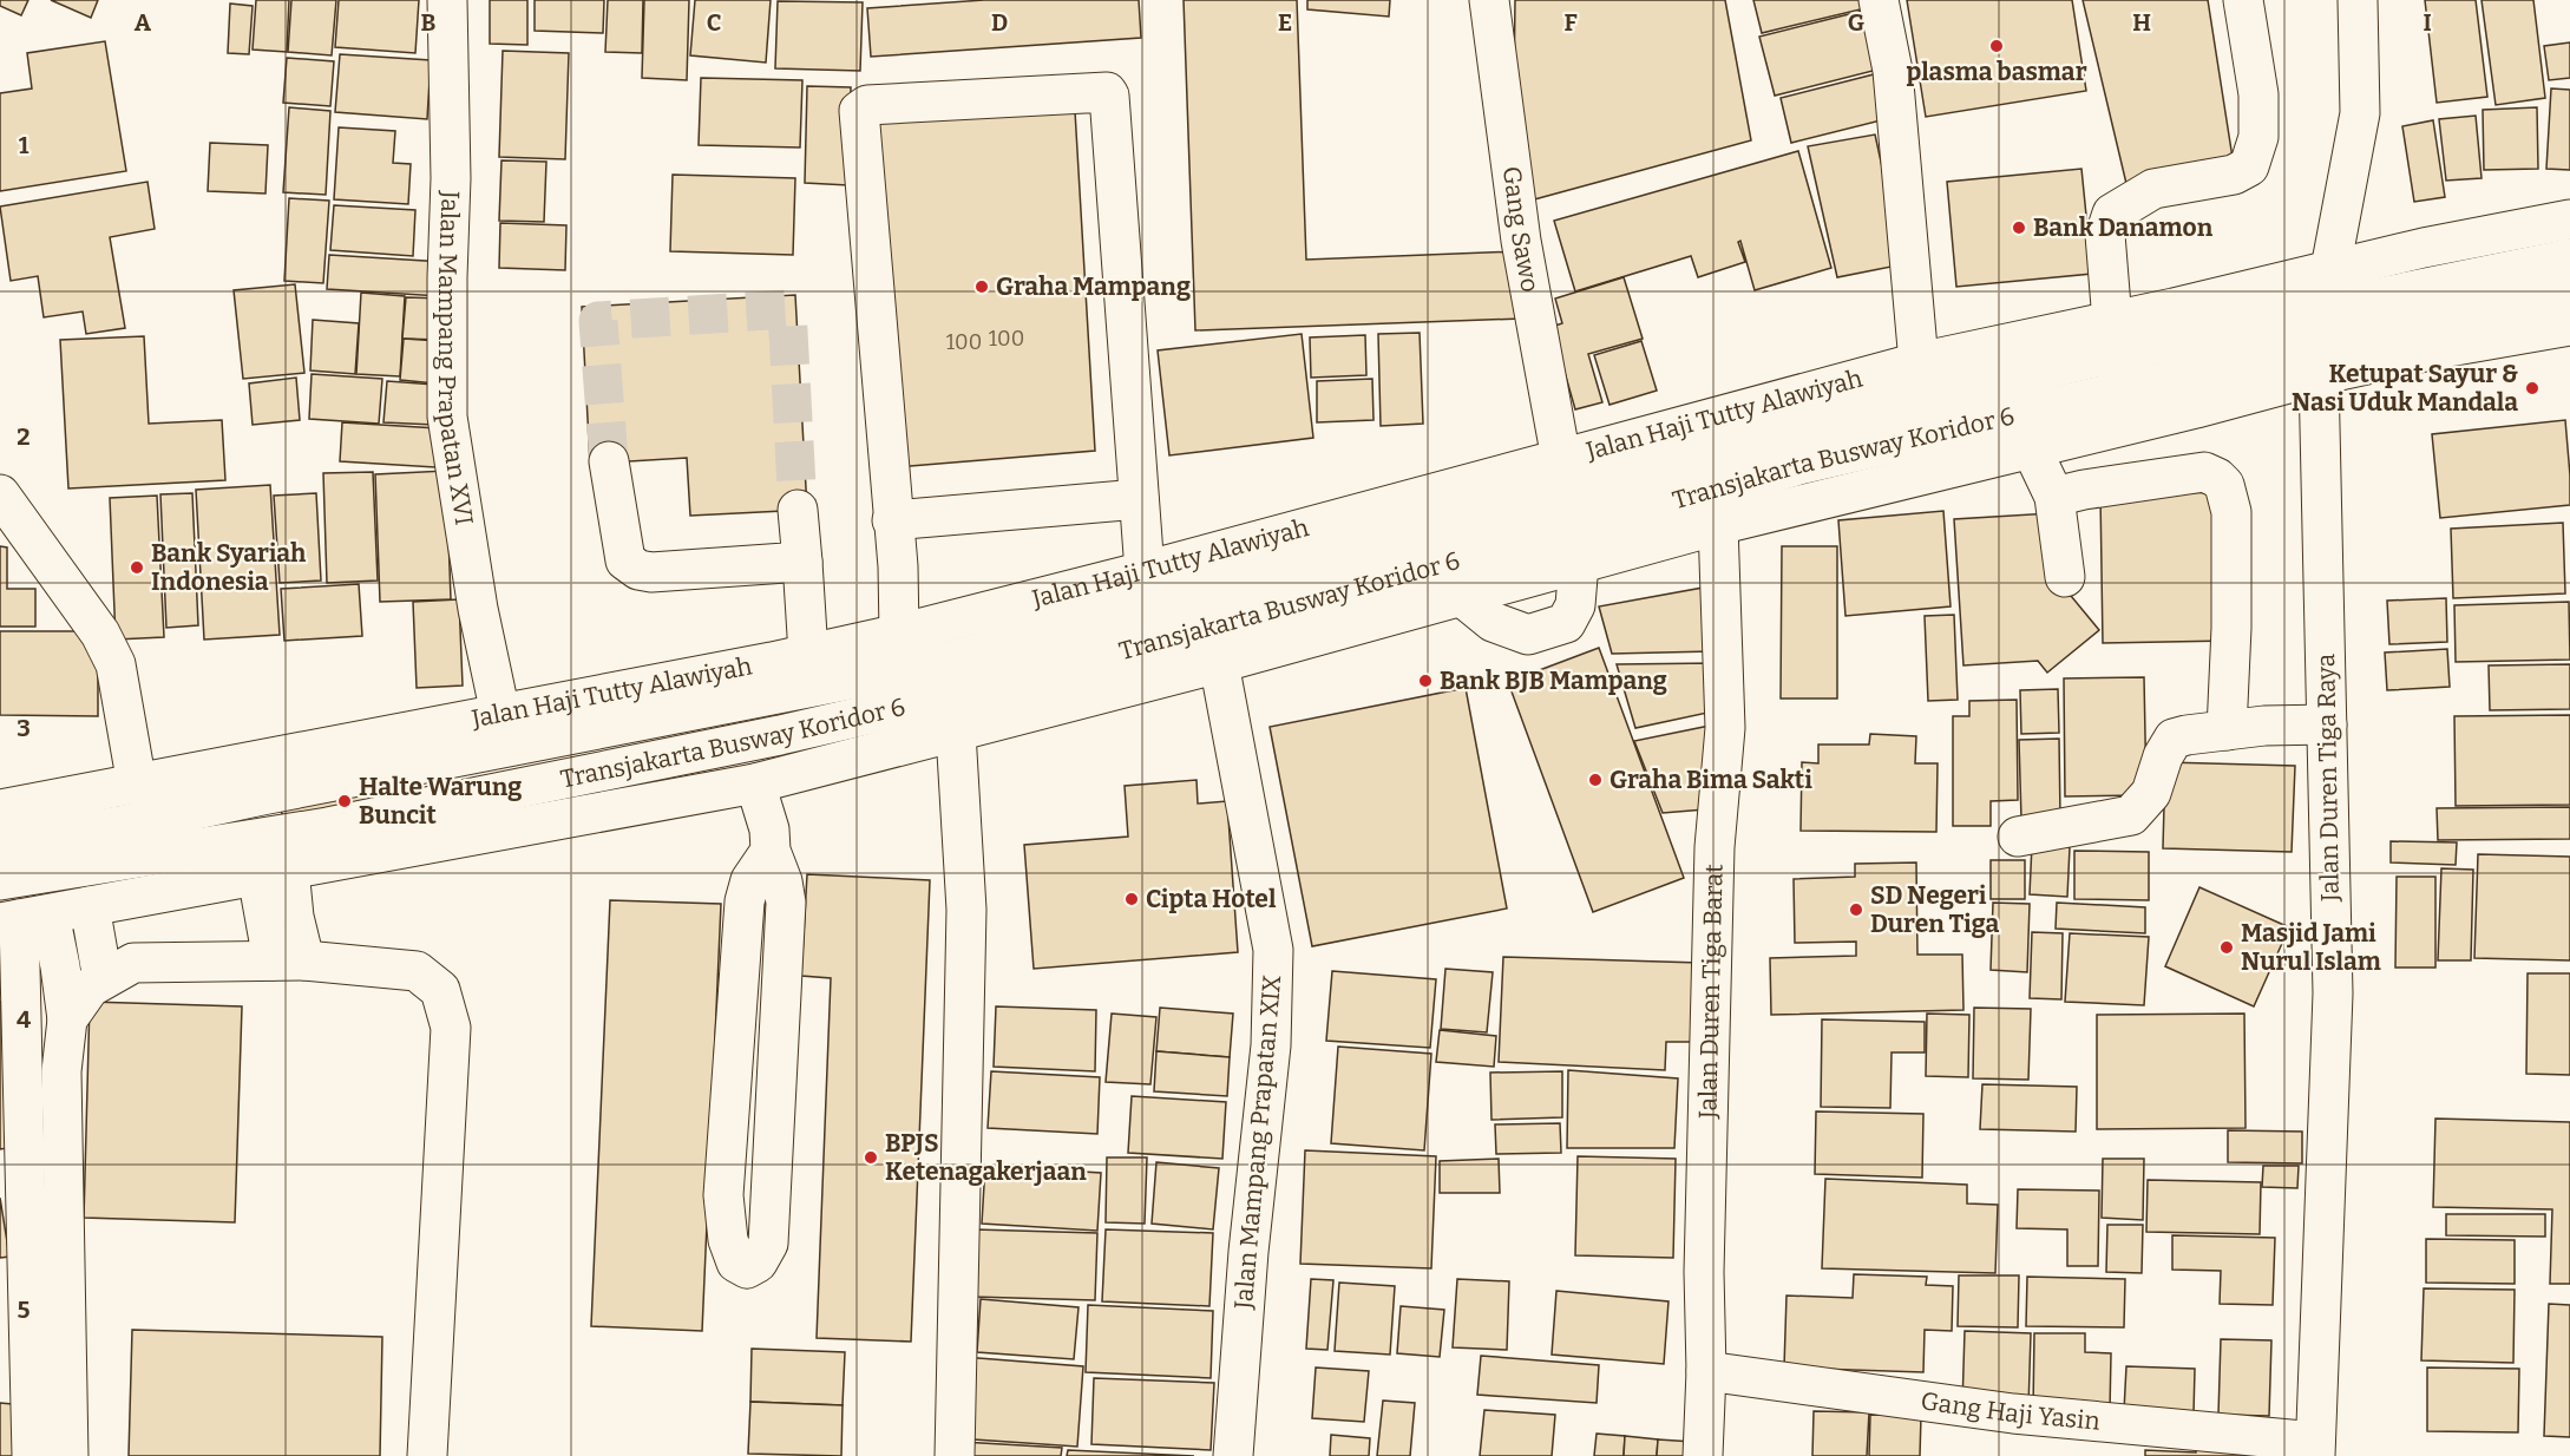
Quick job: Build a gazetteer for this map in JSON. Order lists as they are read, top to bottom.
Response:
{
  "streets": {
    "main road": [
      "Gang Sawo",
      "Jalan Mampang Prapatan XVI",
      "Jalan Haji Tutty Alawiyah",
      "Transjakarta Busway Koridor 6",
      "Jalan Duren Tiga Raya",
      "Jalan Duren Tiga Barat",
      "Jalan Mampang Prapatan XIX",
      "Gang Haji Yasin"
    ]
  },
  "crossings": [
    ["Gang Sawo", "Jalan Haji Tutty Alawiyah"],
    ["Jalan Mampang Prapatan XVI", "Jalan Haji Tutty Alawiyah"],
    ["Jalan Haji Tutty Alawiyah", "Jalan Duren Tiga Raya"],
    ["Transjakarta Busway Koridor 6", "Jalan Duren Tiga Raya"],
    ["Jalan Duren Tiga Raya", "Gang Haji Yasin"],
    ["Jalan Duren Tiga Barat", "Gang Haji Yasin"]
  ],
  "places": [
    "plasma basmar",
    "Bank Danamon",
    "Graha Mampang",
    "Ketupat Sayur & Nasi Uduk Mandala",
    "Bank Syariah Indonesia",
    "Bank BJB Mampang",
    "Graha Bima Sakti",
    "Halte Warung Buncit",
    "Cipta Hotel",
    "SD Negeri Duren Tiga",
    "Masjid Jami Nurul Islam",
    "BPJS Ketenagakerjaan"
  ],
  "house_numbers": ["100", "100"],
  "grid": {
    "columns": [
      "A",
      "B",
      "C",
      "D",
      "E",
      "F",
      "G",
      "H",
      "I"
    ],
    "rows": [
      "1",
      "2",
      "3",
      "4",
      "5"
    ]
  }
}
